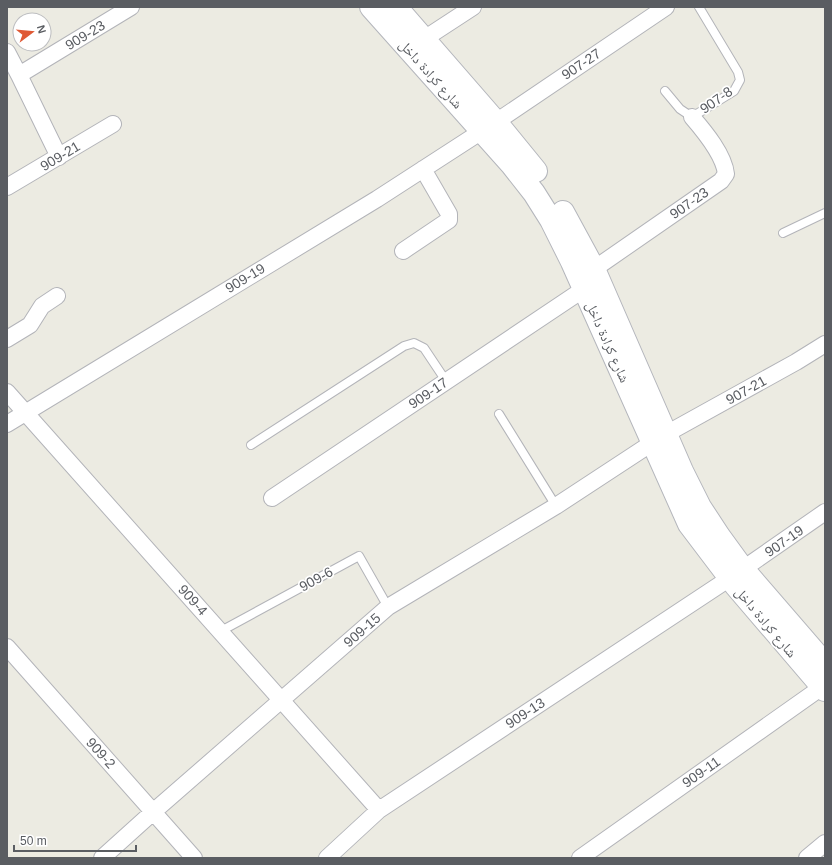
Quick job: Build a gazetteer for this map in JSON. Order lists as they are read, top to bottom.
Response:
{
  "streets": {
    "main road": ["شارع كرادة داخل"],
    "street": [
      "909-23",
      "907-27",
      "909-21",
      "907-23",
      "909-19",
      "907-21",
      "909-17",
      "907-19",
      "909-4",
      "909-15",
      "909-13",
      "909-2",
      "909-11"
    ],
    "lane": ["907-8", "909-6"]
  },
  "crossings": [
    ["907-27", "شارع كرادة داخل"],
    ["907-27", "909-19"],
    ["شارع كرادة داخل", "907-23"],
    ["شارع كرادة داخل", "909-19"],
    ["شارع كرادة داخل", "907-21"],
    ["شارع كرادة داخل", "909-17"],
    ["شارع كرادة داخل", "907-19"],
    ["شارع كرادة داخل", "909-15"],
    ["شارع كرادة داخل", "909-13"],
    ["شارع كرادة داخل", "909-11"],
    ["907-8", "907-23"],
    ["909-19", "909-4"],
    ["907-21", "909-15"],
    ["907-19", "909-13"],
    ["909-6", "909-4"],
    ["909-6", "909-15"],
    ["909-4", "909-15"],
    ["909-4", "909-13"],
    ["909-15", "909-2"]
  ],
  "scale_bar": "50 m",
  "north": "right"
}
